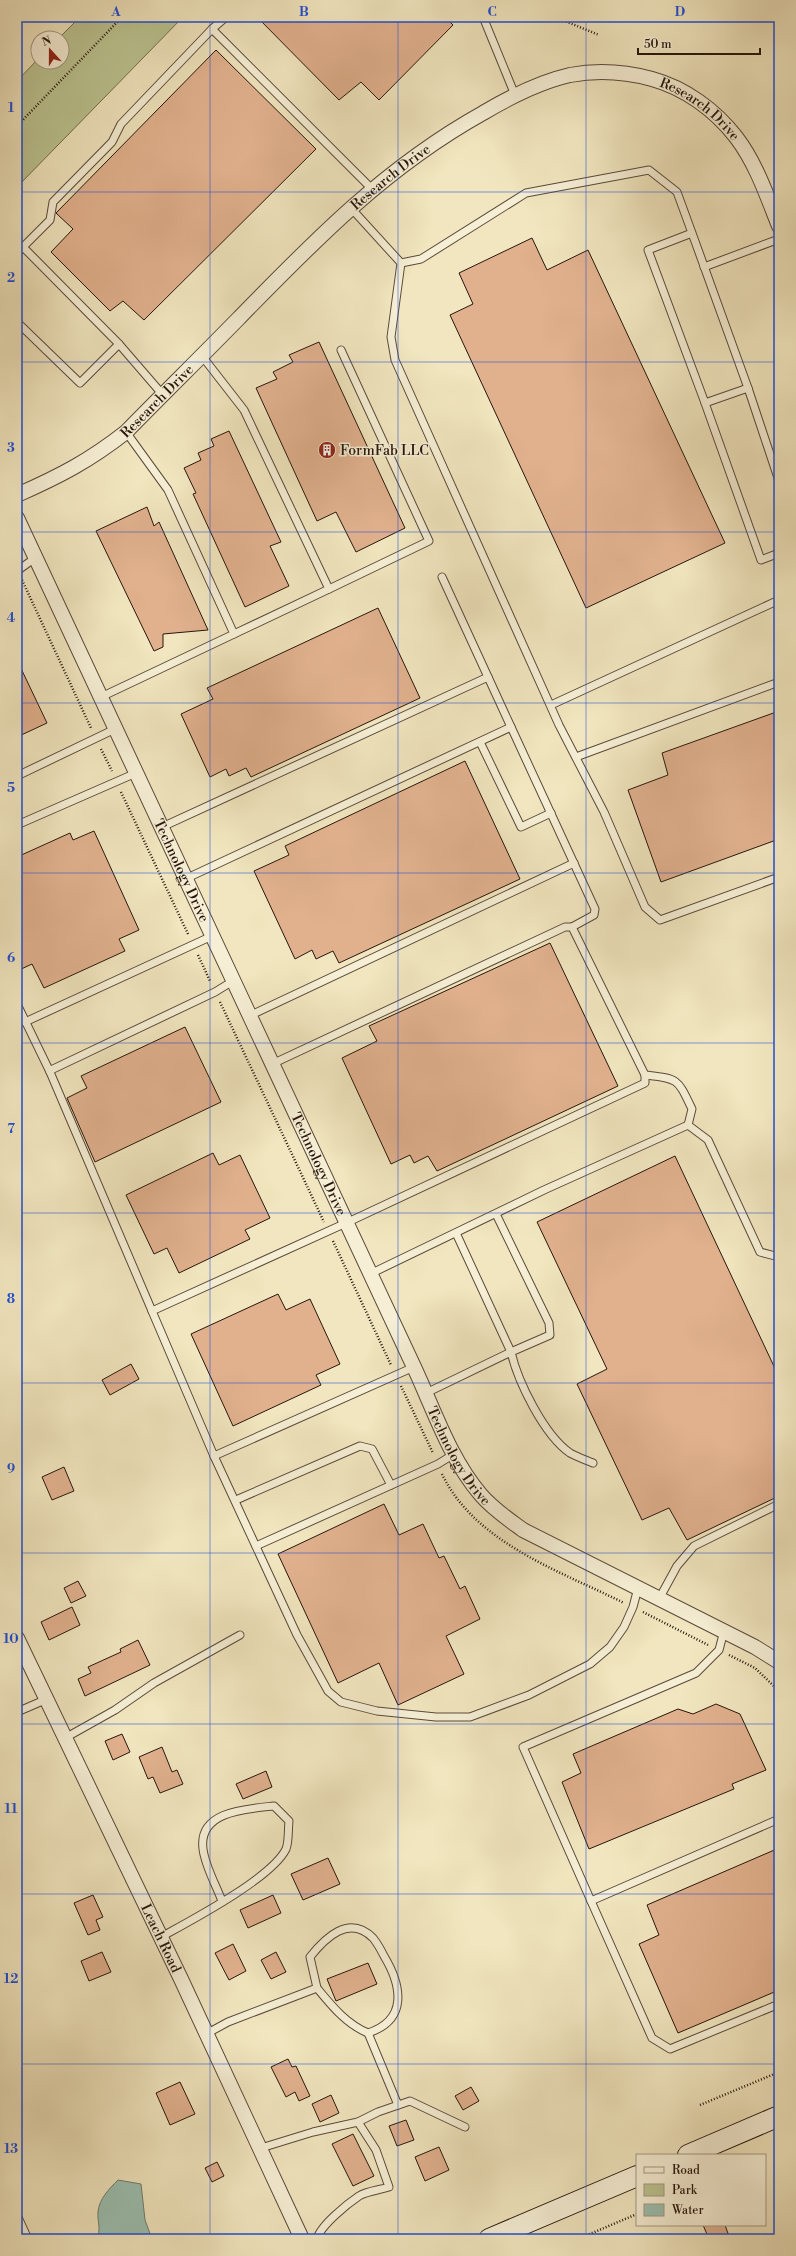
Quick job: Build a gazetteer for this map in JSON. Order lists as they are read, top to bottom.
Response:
{
  "streets": {
    "street": ["Research Drive", "Technology Drive", "Leach Road"]
  },
  "places": {
    "building": ["FormFab LLC"]
  },
  "legend": ["Road", "Park", "Water"],
  "scale_bar": "50 m",
  "north": "top",
  "grid": {
    "columns": [
      "A",
      "B",
      "C",
      "D"
    ],
    "rows": [
      "1",
      "2",
      "3",
      "4",
      "5",
      "6",
      "7",
      "8",
      "9",
      "10",
      "11",
      "12",
      "13"
    ]
  }
}
